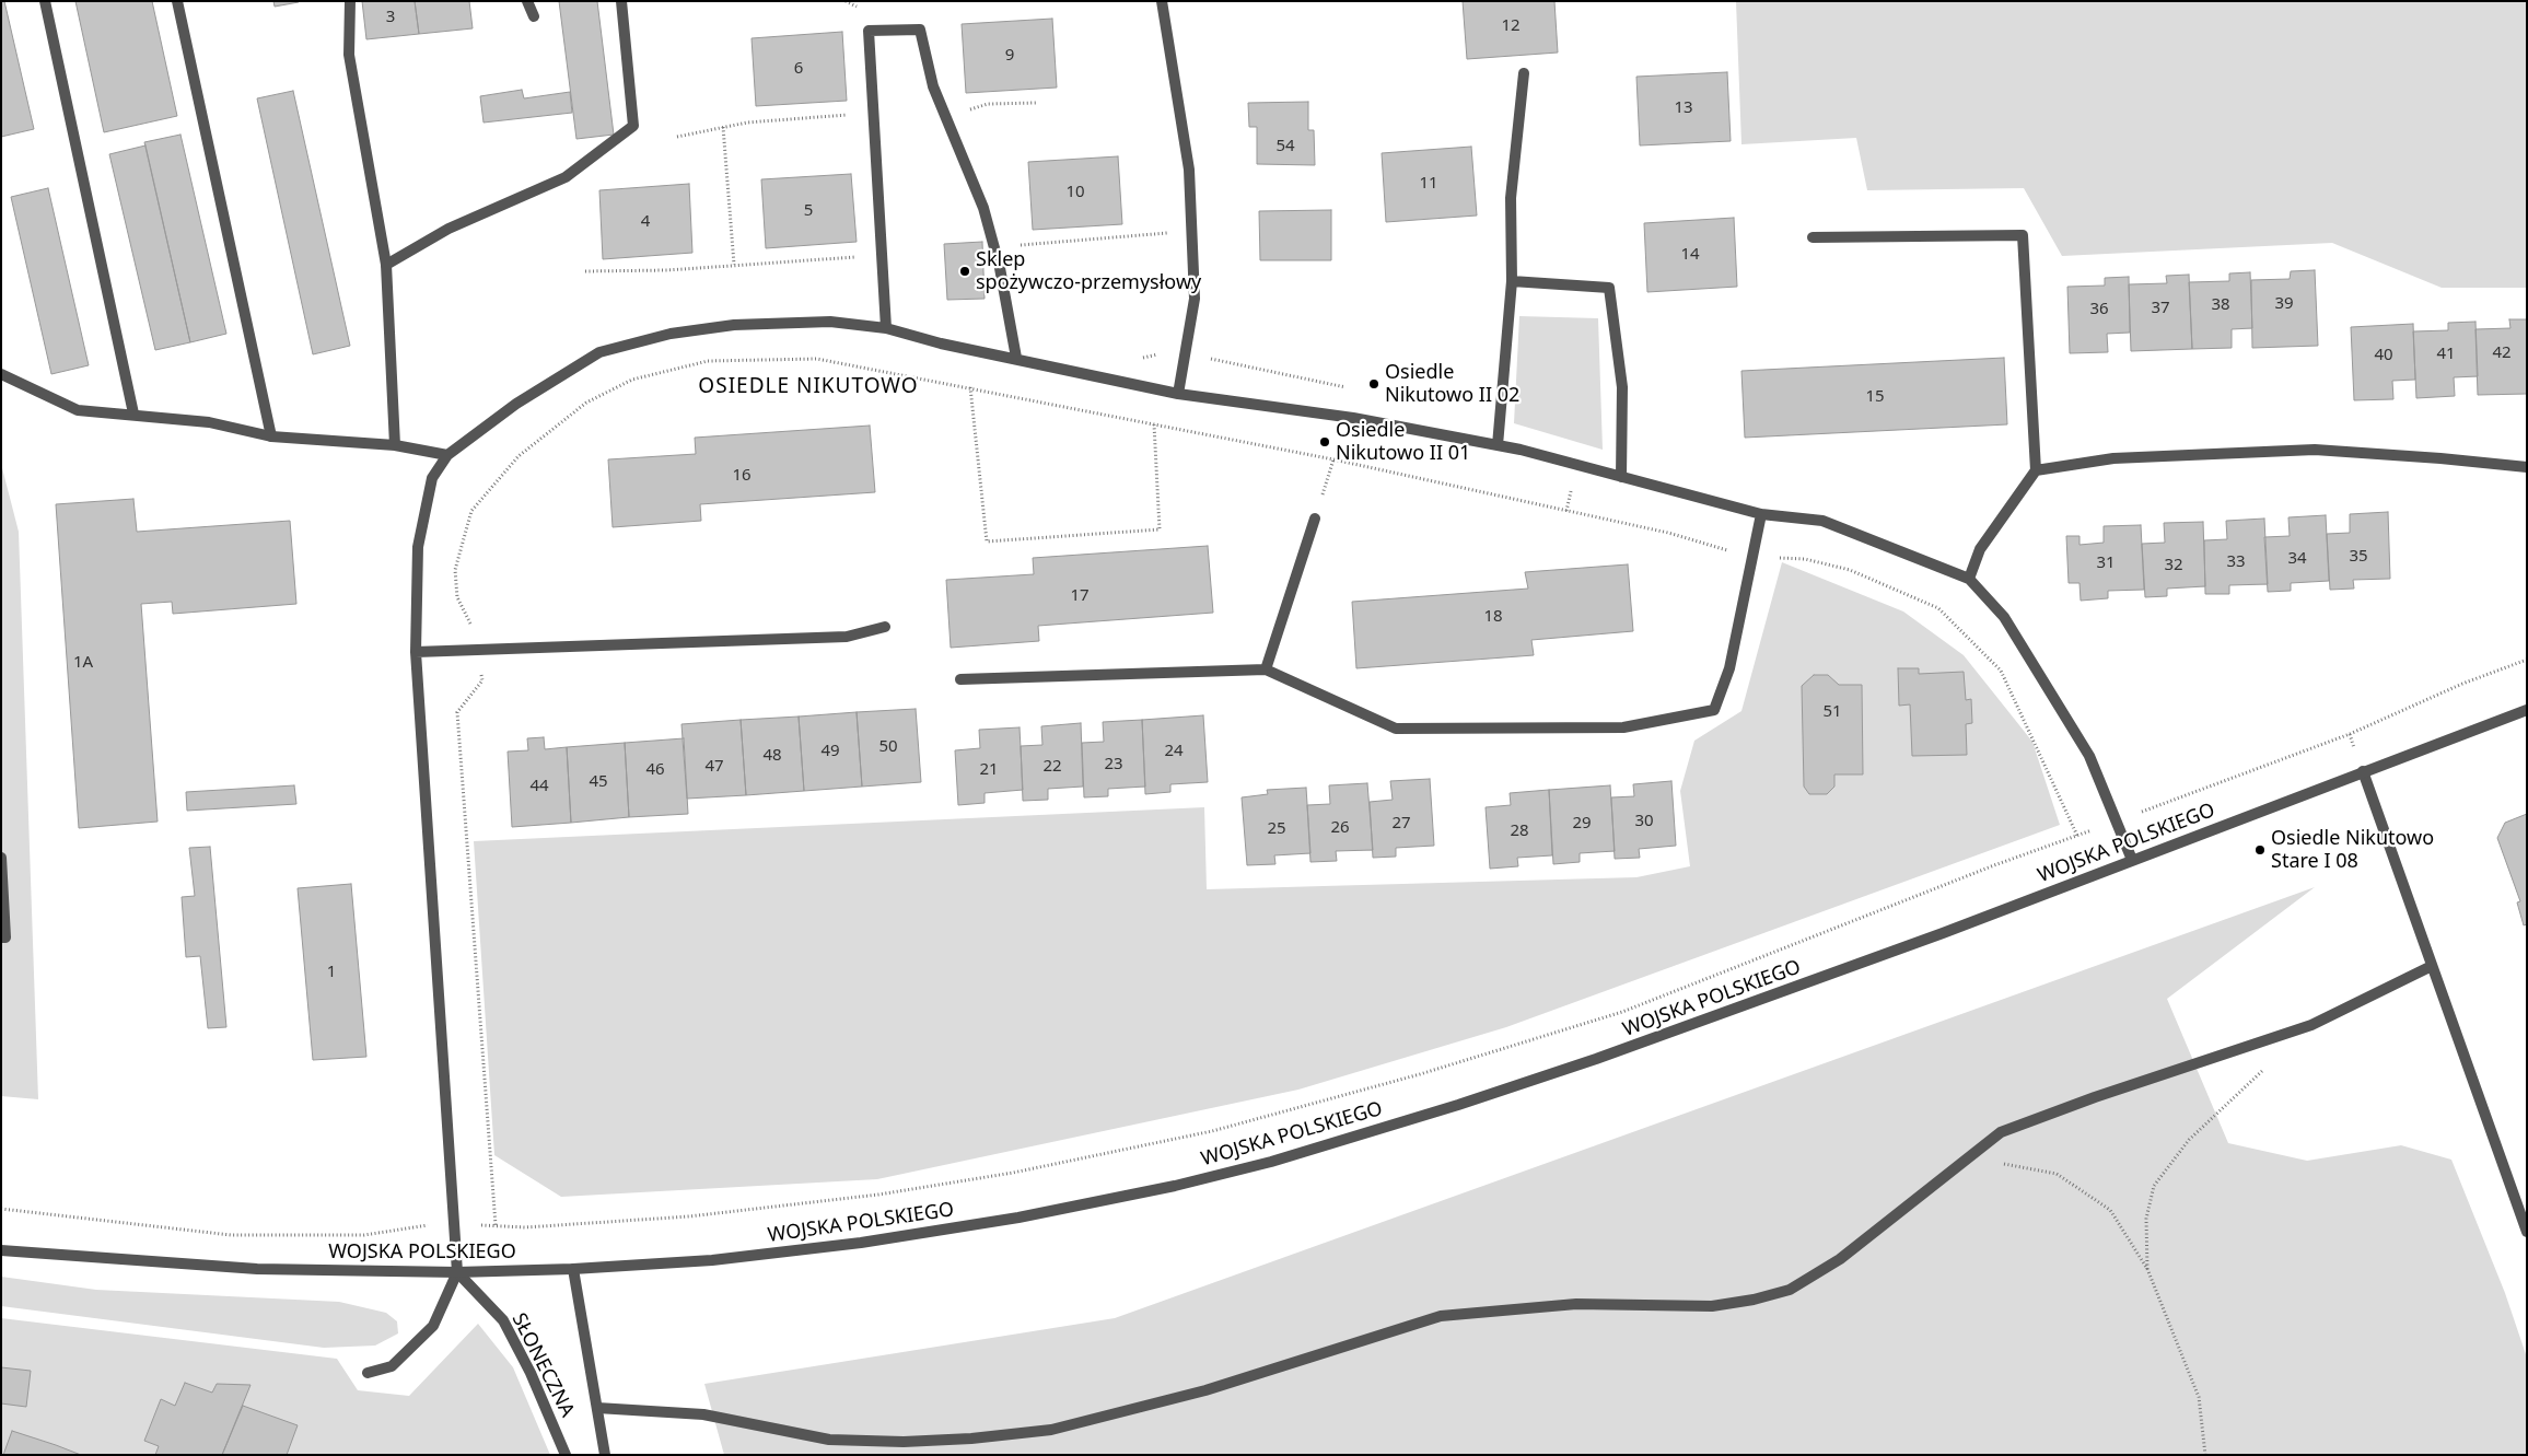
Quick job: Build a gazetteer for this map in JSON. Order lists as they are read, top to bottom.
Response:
{
  "streets": {
    "street": ["WOJSKA POLSKIEGO", "SŁONECZNA"]
  },
  "crossings": [
    ["WOJSKA POLSKIEGO", "SŁONECZNA"]
  ],
  "districts": ["OSIEDLE NIKUTOWO"],
  "places": [
    "Sklep spożywczo-przemysłowy",
    "Osiedle Nikutowo II 02",
    "Osiedle Nikutowo II 01",
    "Osiedle Nikutowo Stare I 08"
  ],
  "house_numbers": [
    "3",
    "12",
    "9",
    "6",
    "13",
    "54",
    "11",
    "10",
    "5",
    "4",
    "14",
    "39",
    "38",
    "37",
    "36",
    "42",
    "41",
    "40",
    "15",
    "16",
    "35",
    "34",
    "33",
    "31",
    "32",
    "17",
    "18",
    "1A",
    "51",
    "50",
    "49",
    "24",
    "48",
    "23",
    "47",
    "22",
    "46",
    "21",
    "45",
    "44",
    "30",
    "27",
    "29",
    "26",
    "25",
    "28",
    "1"
  ]
}
